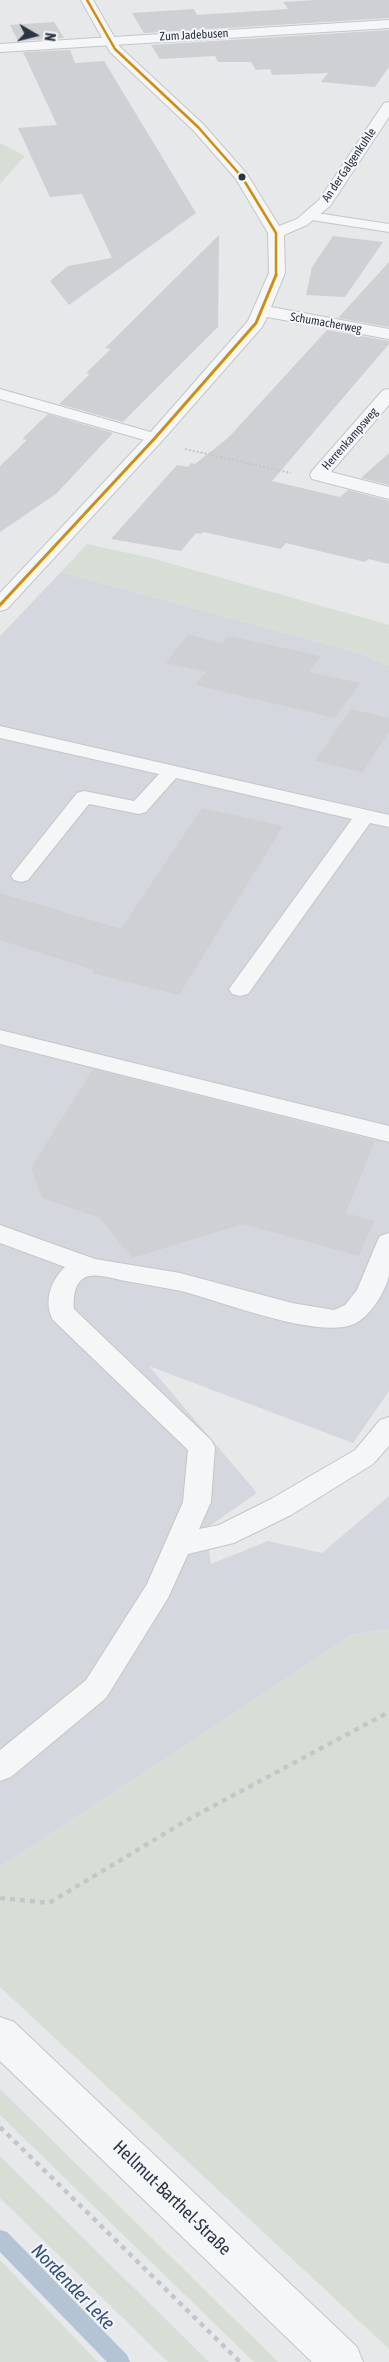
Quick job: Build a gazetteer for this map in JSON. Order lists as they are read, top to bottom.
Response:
{
  "streets": {
    "street": [
      "Zum Jadebusen",
      "An der Galgenkuhle",
      "Schumacherweg",
      "Herrenkampsweg",
      "Hellmut-Barthel-Straße"
    ]
  },
  "water": ["Nordender Leke"],
  "north": "right"
}
